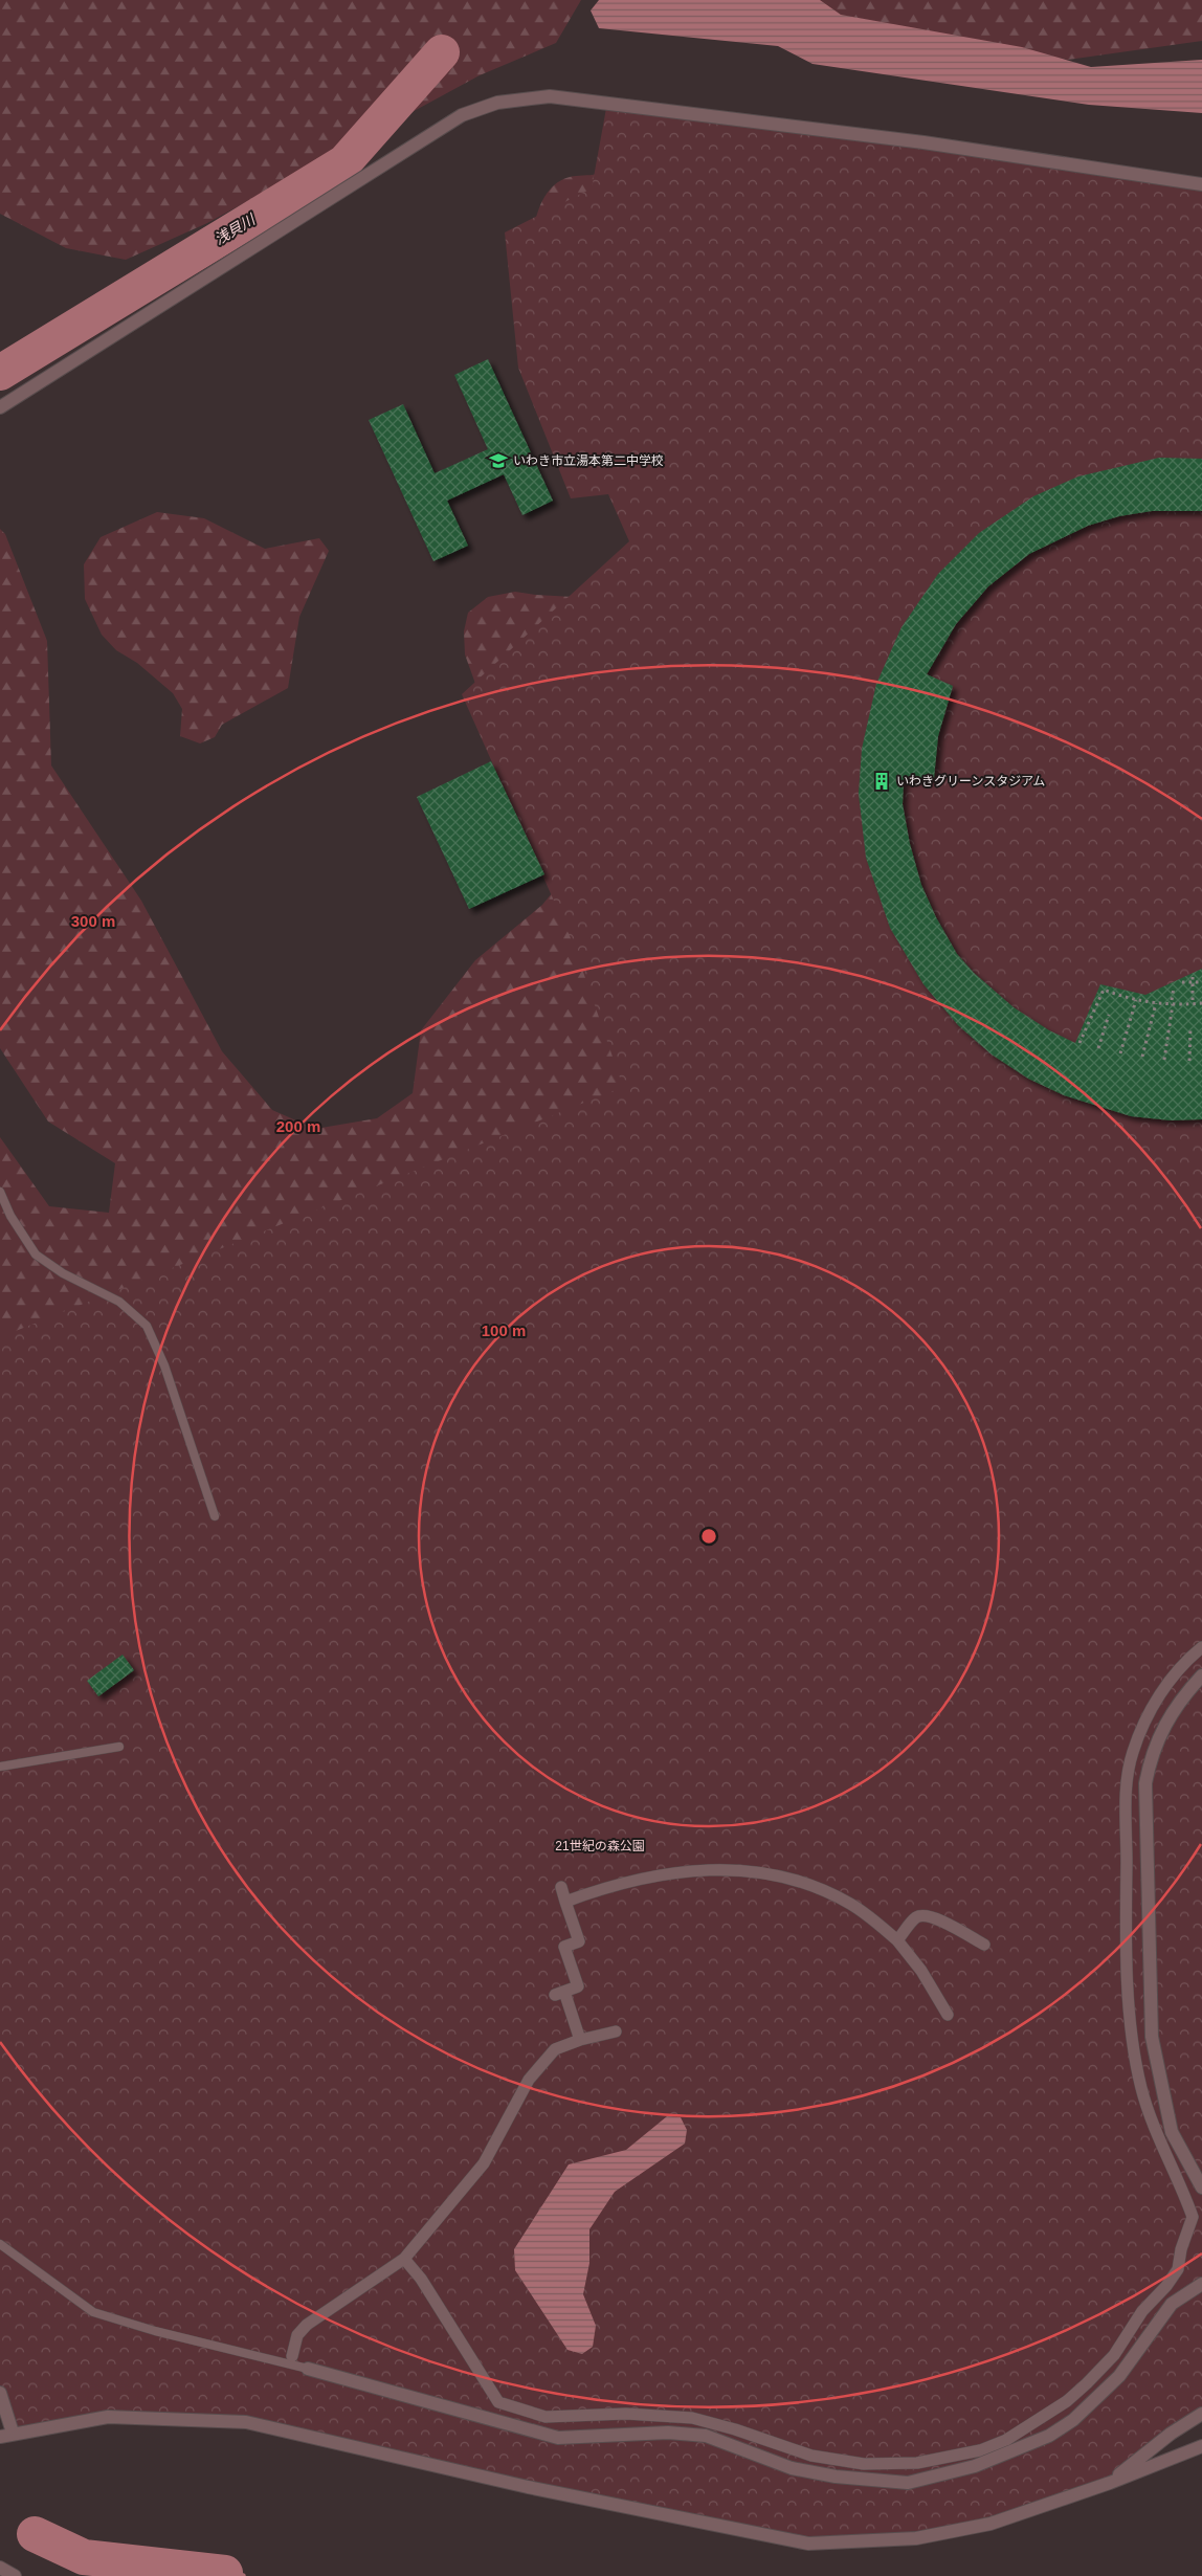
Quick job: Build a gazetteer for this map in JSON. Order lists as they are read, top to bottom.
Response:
{
  "water": ["浅貝川"],
  "parks": ["21世紀の森公園"],
  "places": {
    "school or university": ["いわき市立湯本第二中学校"],
    "building": ["いわきグリーンスタジアム"]
  },
  "rings": ["300 m", "200 m", "100 m"]
}
